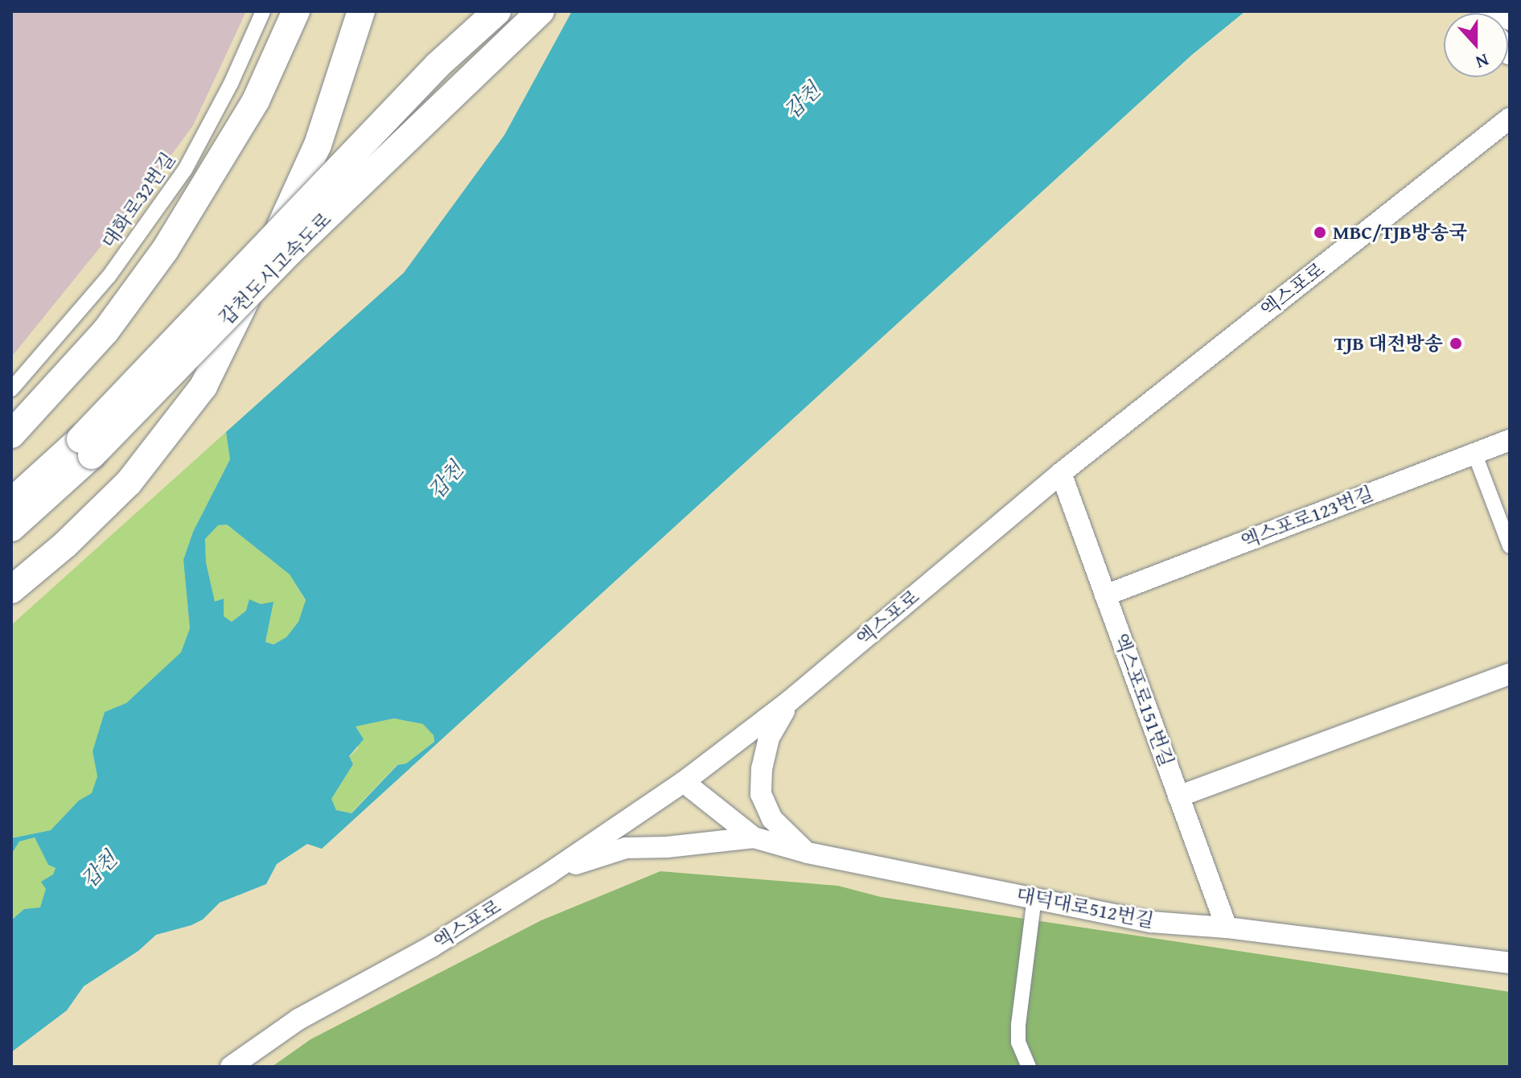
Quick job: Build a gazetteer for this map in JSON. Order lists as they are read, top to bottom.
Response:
{
  "streets": {
    "highway": ["갑천도시고속도로"],
    "street": [
      "대화로32번길",
      "엑스포로",
      "엑스포로123번길",
      "엑스포로151번길",
      "대덕대로512번길"
    ]
  },
  "crossings": [
    ["엑스포로", "엑스포로151번길"],
    ["엑스포로", "대덕대로512번길"],
    ["엑스포로123번길", "엑스포로151번길"],
    ["엑스포로151번길", "대덕대로512번길"]
  ],
  "water": ["갑천"],
  "places": ["MBC/TJB방송국", "TJB 대전방송"],
  "north": "bottom"
}
